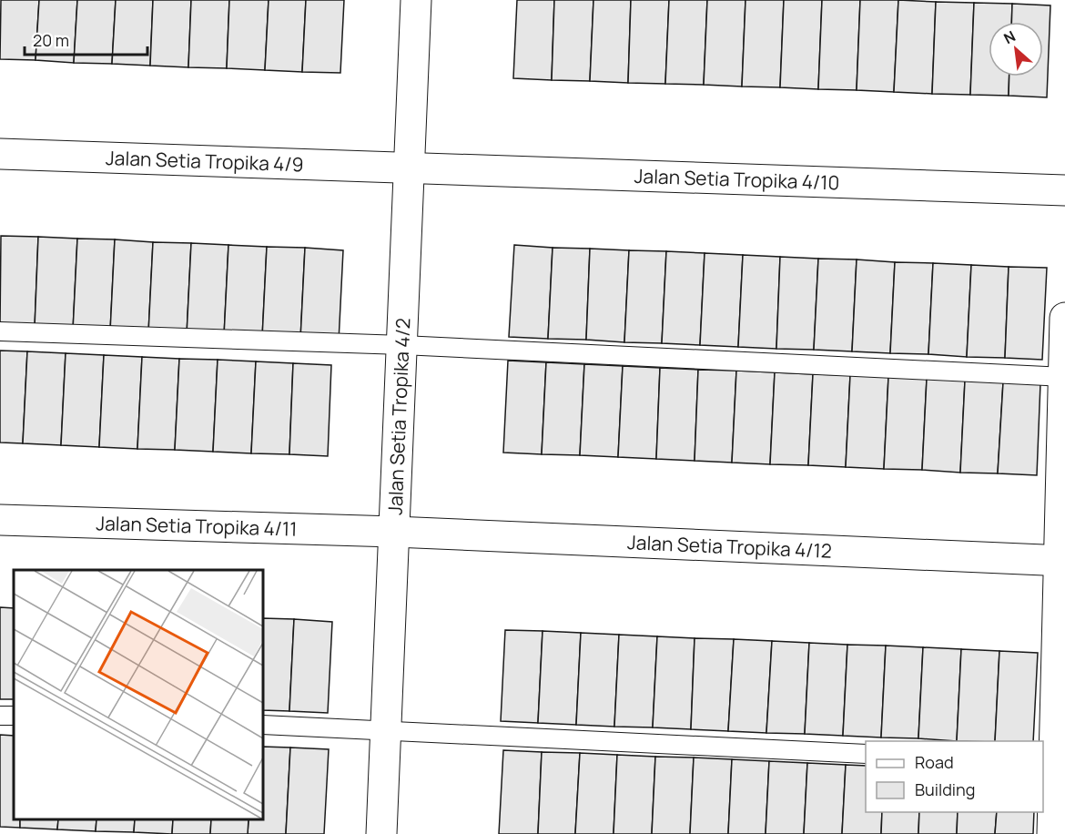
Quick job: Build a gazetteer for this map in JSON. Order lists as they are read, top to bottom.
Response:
{
  "streets": {
    "street": [
      "Jalan Setia Tropika 4/9",
      "Jalan Setia Tropika 4/10",
      "Jalan Setia Tropika 4/2",
      "Jalan Setia Tropika 4/11",
      "Jalan Setia Tropika 4/12"
    ]
  },
  "crossings": [
    ["Jalan Setia Tropika 4/9", "Jalan Setia Tropika 4/10"],
    ["Jalan Setia Tropika 4/9", "Jalan Setia Tropika 4/2"],
    ["Jalan Setia Tropika 4/10", "Jalan Setia Tropika 4/2"],
    ["Jalan Setia Tropika 4/2", "Jalan Setia Tropika 4/11"],
    ["Jalan Setia Tropika 4/2", "Jalan Setia Tropika 4/12"],
    ["Jalan Setia Tropika 4/11", "Jalan Setia Tropika 4/12"]
  ],
  "legend": ["Road", "Building"],
  "scale_bar": "20 m",
  "north": "top left"
}
